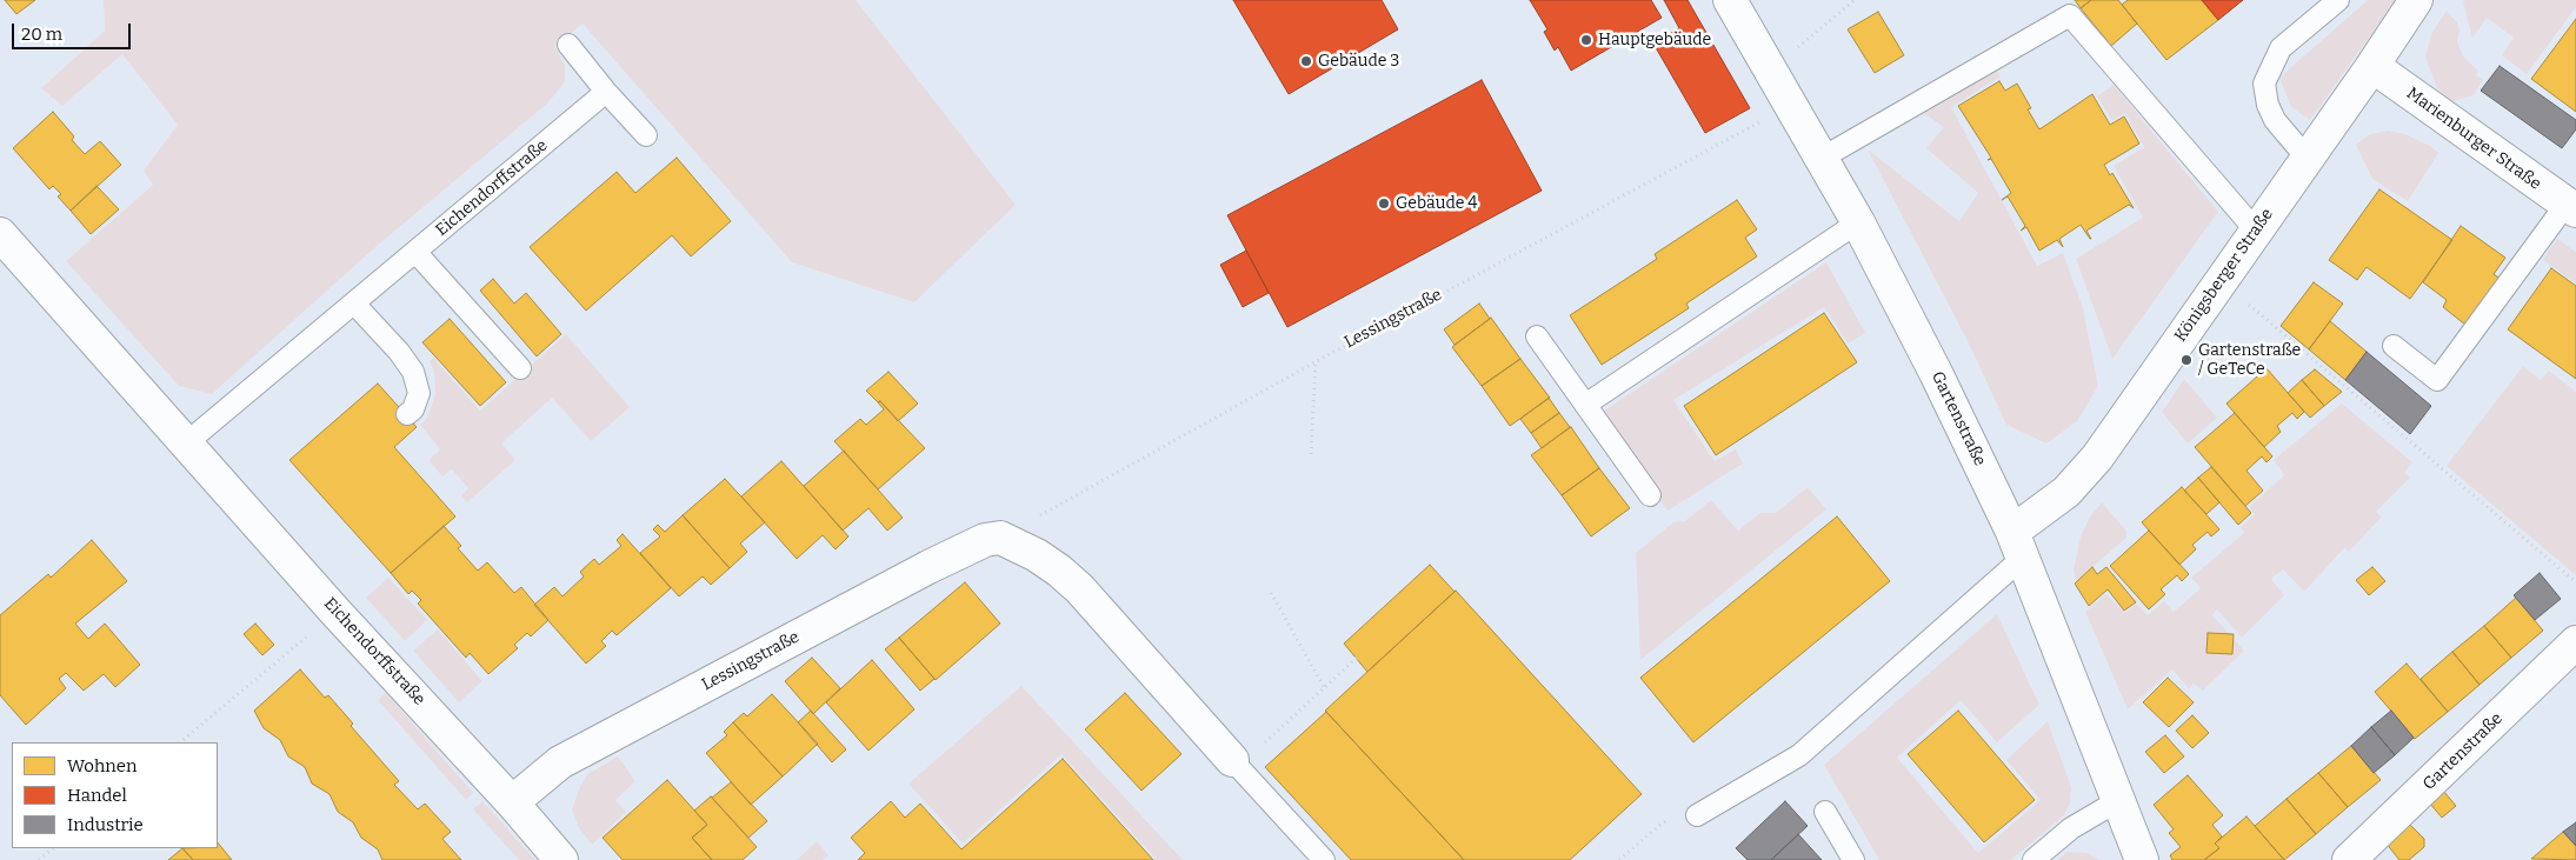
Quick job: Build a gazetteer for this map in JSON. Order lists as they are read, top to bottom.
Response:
{
  "streets": {
    "street": [
      "Marienburger Straße",
      "Eichendorffstraße",
      "Königsberger Straße",
      "Lessingstraße",
      "Gartenstraße"
    ]
  },
  "crossings": [
    ["Marienburger Straße", "Königsberger Straße"],
    ["Eichendorffstraße", "Lessingstraße"],
    ["Königsberger Straße", "Gartenstraße"],
    ["Lessingstraße", "Gartenstraße"]
  ],
  "places": [
    "Hauptgebäude",
    "Gebäude 3",
    "Gebäude 4",
    "Gartenstraße / GeTeCe"
  ],
  "legend": ["Wohnen", "Handel", "Industrie"],
  "scale_bar": "20 m"
}
